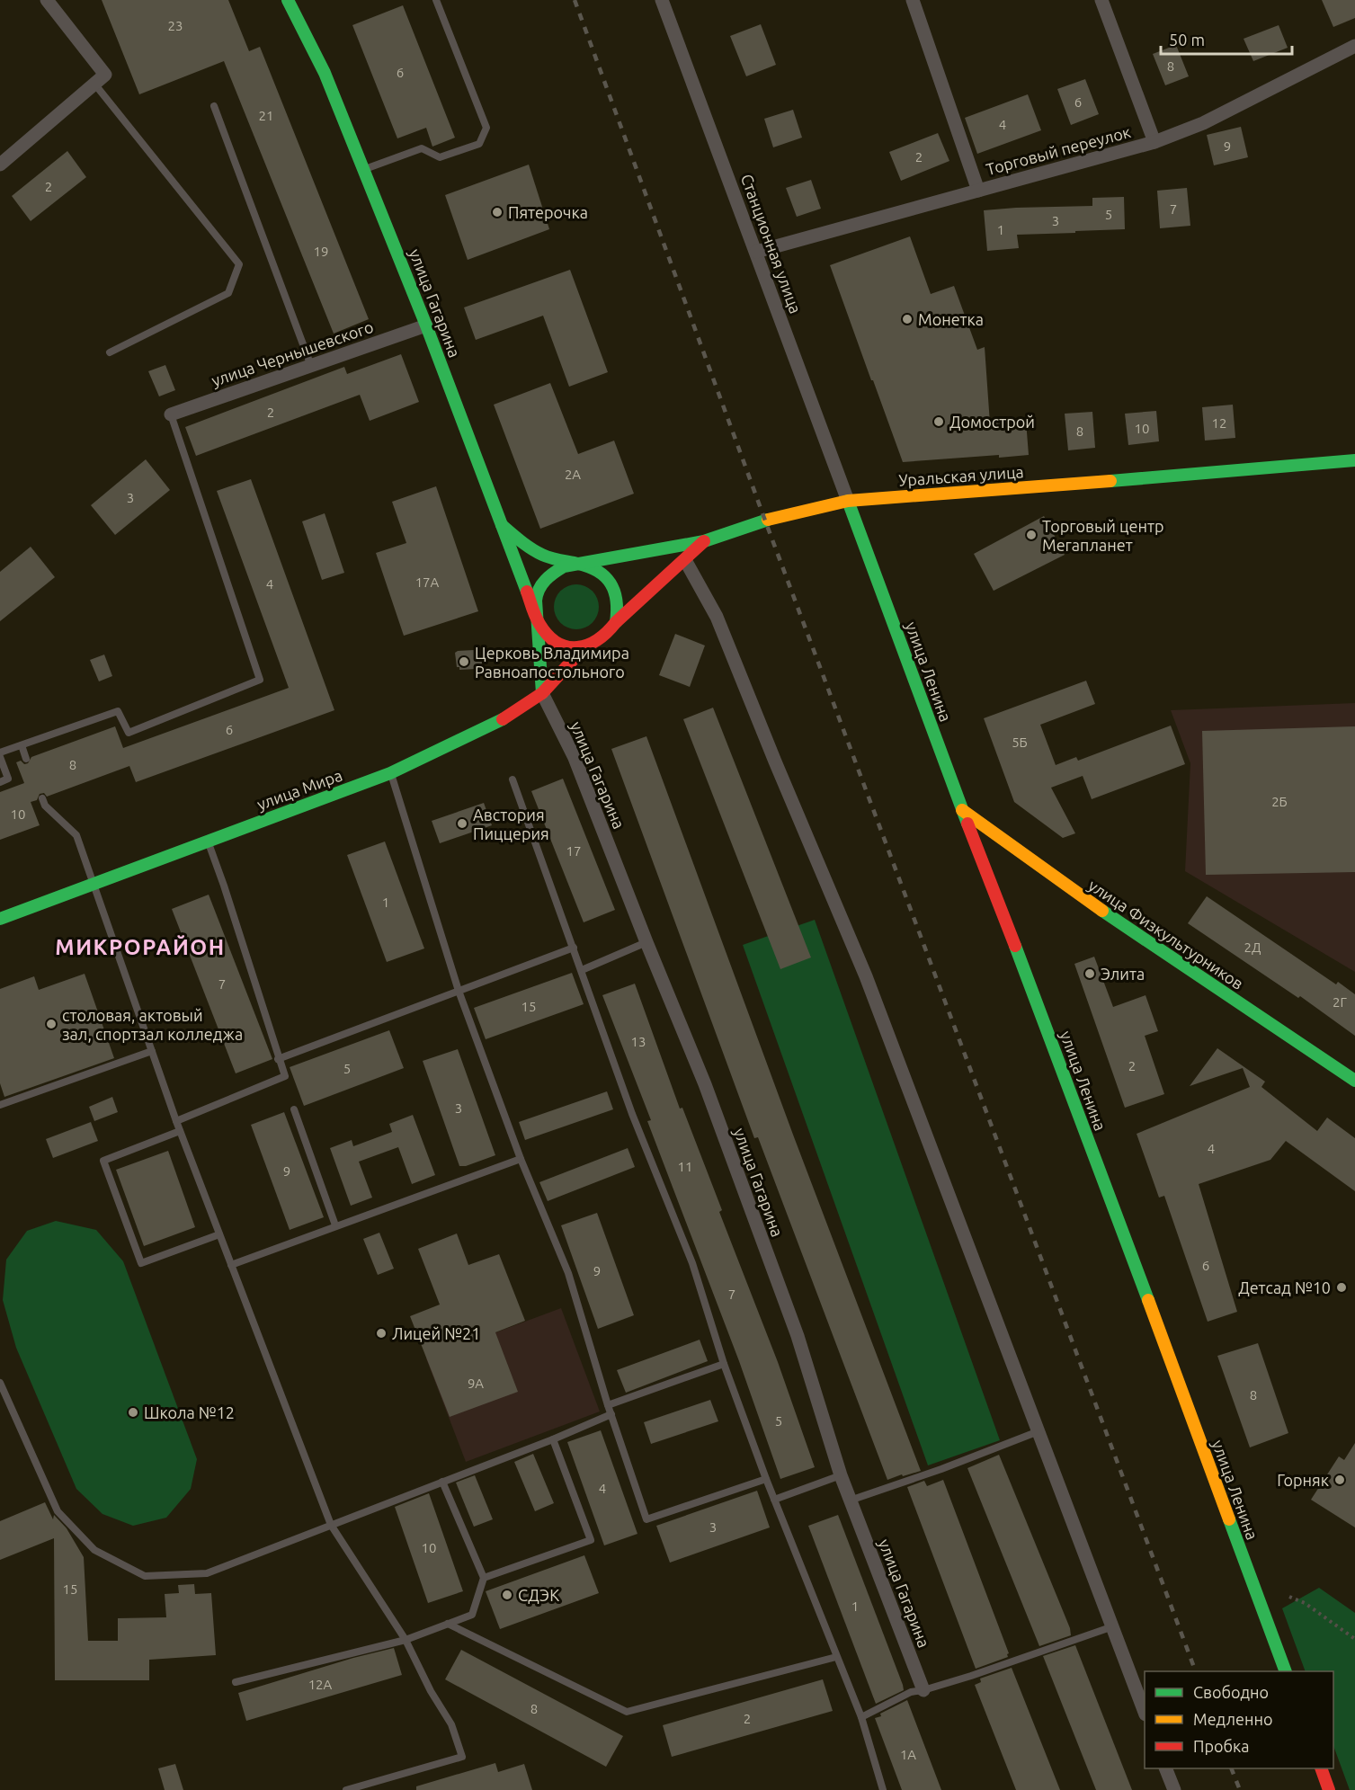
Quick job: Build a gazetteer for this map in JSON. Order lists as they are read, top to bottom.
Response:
{
  "streets": {
    "main road": [
      "улица Гагарина",
      "Уральская улица",
      "улица Ленина",
      "улица Мира",
      "улица Физкультурников"
    ],
    "street": ["Торговый переулок", "Станционная улица", "улица Чернышевского"]
  },
  "crossings": [
    ["Торговый переулок", "Станционная улица"],
    ["Станционная улица", "Уральская улица"],
    ["Станционная улица", "улица Ленина"],
    ["улица Гагарина", "улица Чернышевского"],
    ["улица Гагарина", "Уральская улица"],
    ["улица Гагарина", "улица Мира"],
    ["Уральская улица", "улица Ленина"],
    ["Уральская улица", "улица Мира"],
    ["улица Ленина", "улица Физкультурников"]
  ],
  "districts": ["МИКРОРАЙОН"],
  "places": [
    "Пятерочка",
    "Монетка",
    "Домострой",
    "Торговый центр Мегапланет",
    "Церковь Владимира Равноапостольного",
    "Австория Пиццерия",
    "Элита",
    "столовая, актовый зал, спортзал колледжа",
    "Детсад №10",
    "Лицей №21",
    "Школа №12",
    "Горняк",
    "СДЭК"
  ],
  "house_numbers": [
    "23",
    "8",
    "6",
    "6",
    "21",
    "4",
    "9",
    "2",
    "2",
    "7",
    "5",
    "3",
    "1",
    "19",
    "2",
    "12",
    "10",
    "8",
    "2А",
    "3",
    "17А",
    "4",
    "6",
    "5Б",
    "8",
    "2Б",
    "10",
    "17",
    "1",
    "2Д",
    "7",
    "2Г",
    "15",
    "13",
    "2",
    "5",
    "3",
    "4",
    "11",
    "9",
    "6",
    "9",
    "7",
    "9А",
    "8",
    "5",
    "4",
    "3",
    "10",
    "15",
    "1",
    "12А",
    "8",
    "2",
    "1А"
  ],
  "legend": ["Свободно", "Медленно", "Пробка"],
  "scale_bar": "50 m"
}
